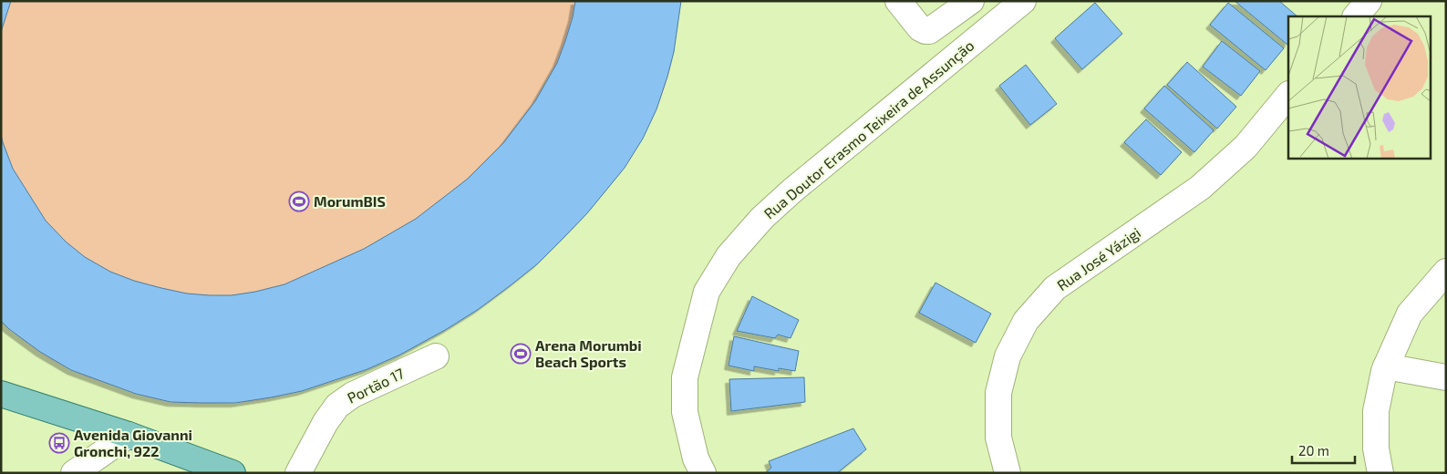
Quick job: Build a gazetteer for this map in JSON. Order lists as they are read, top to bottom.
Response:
{
  "streets": {
    "street": ["Rua Doutor Erasmo Teixeira de Assunção", "Rua José Yázigi", "Portão 17"]
  },
  "places": {
    "sports": ["MorumBIS", "Arena Morumbi Beach Sports"],
    "bus stop": ["Avenida Giovanni Gronchi, 922"]
  },
  "scale_bar": "20 m"
}
